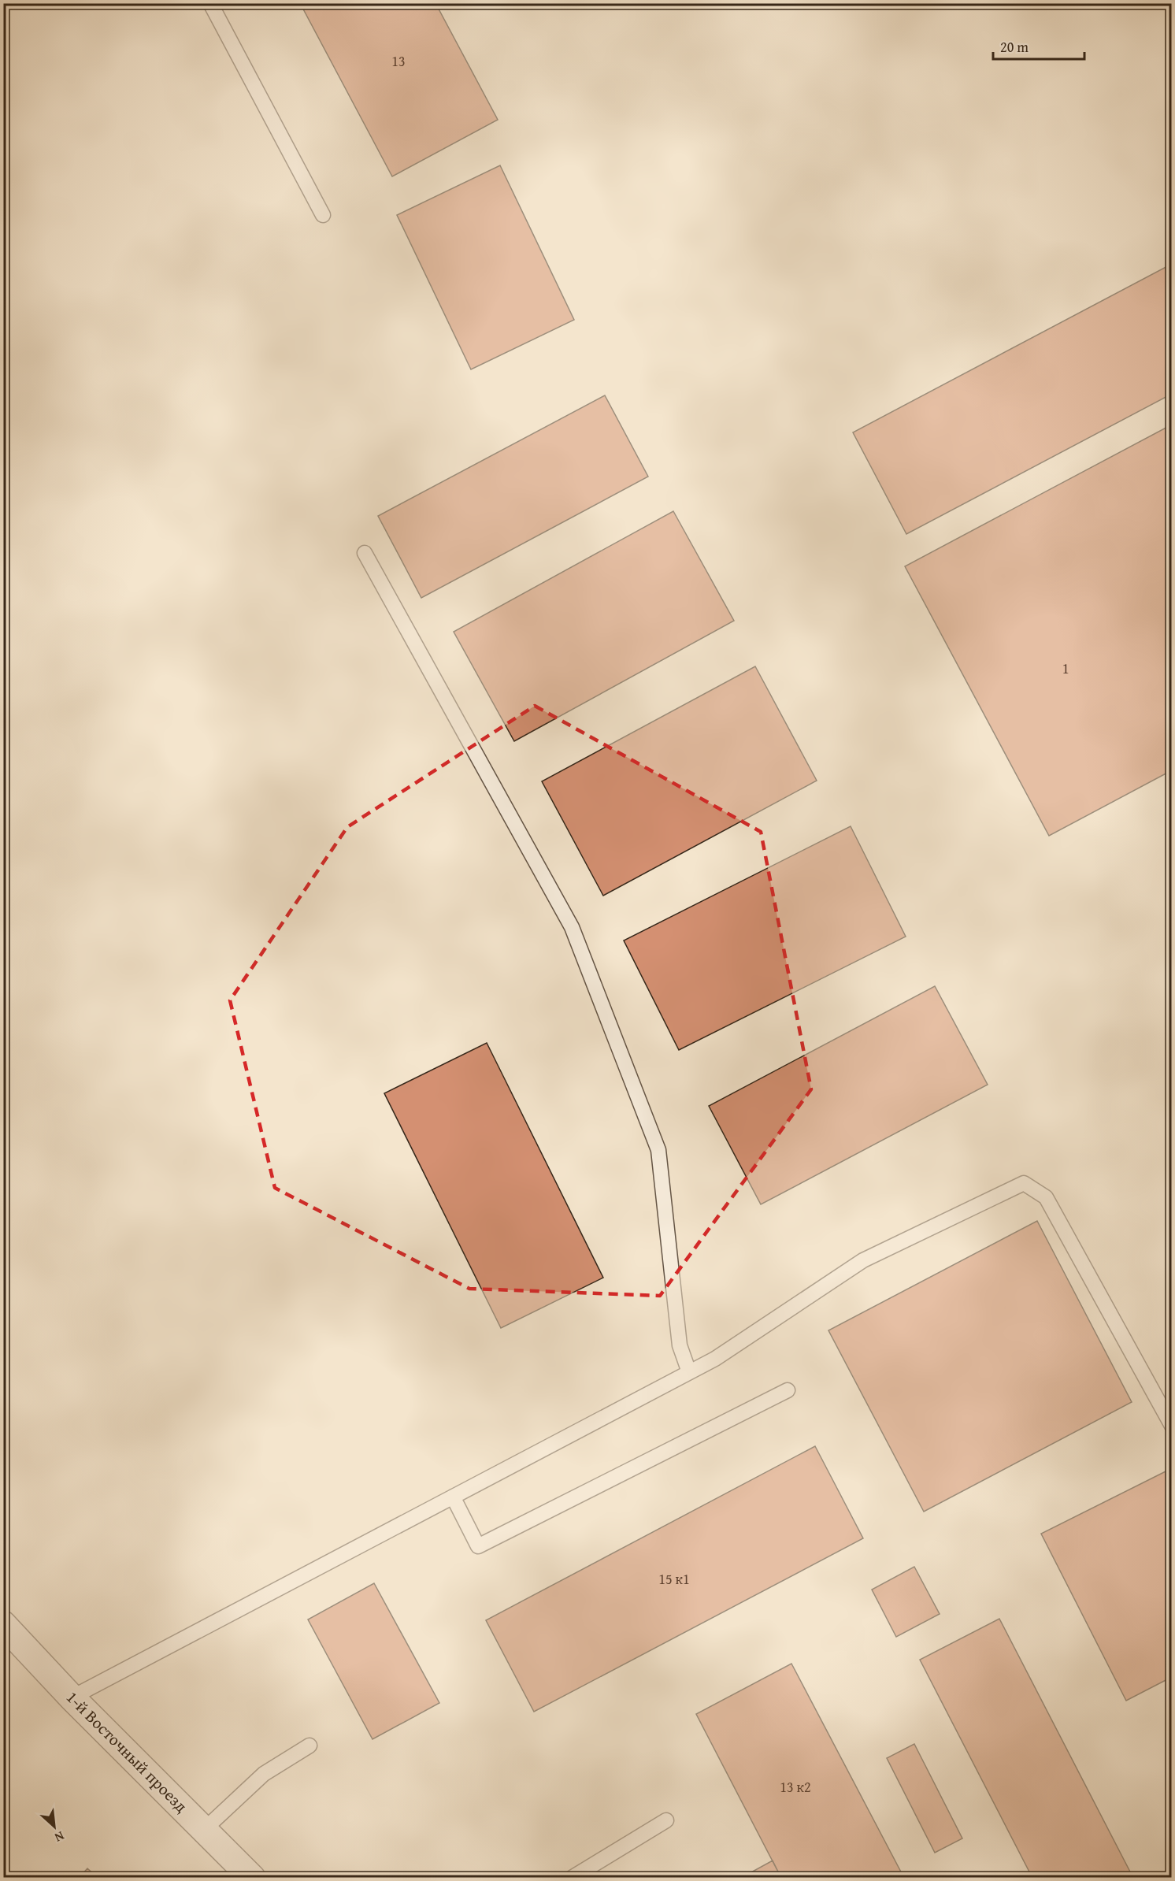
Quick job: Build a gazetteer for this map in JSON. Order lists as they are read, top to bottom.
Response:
{
  "streets": {
    "street": ["1-й Восточный проезд"]
  },
  "house_numbers": [
    "13",
    "1",
    "15 к1",
    "13 к2"
  ],
  "scale_bar": "20 m",
  "north": "bottom right"
}
